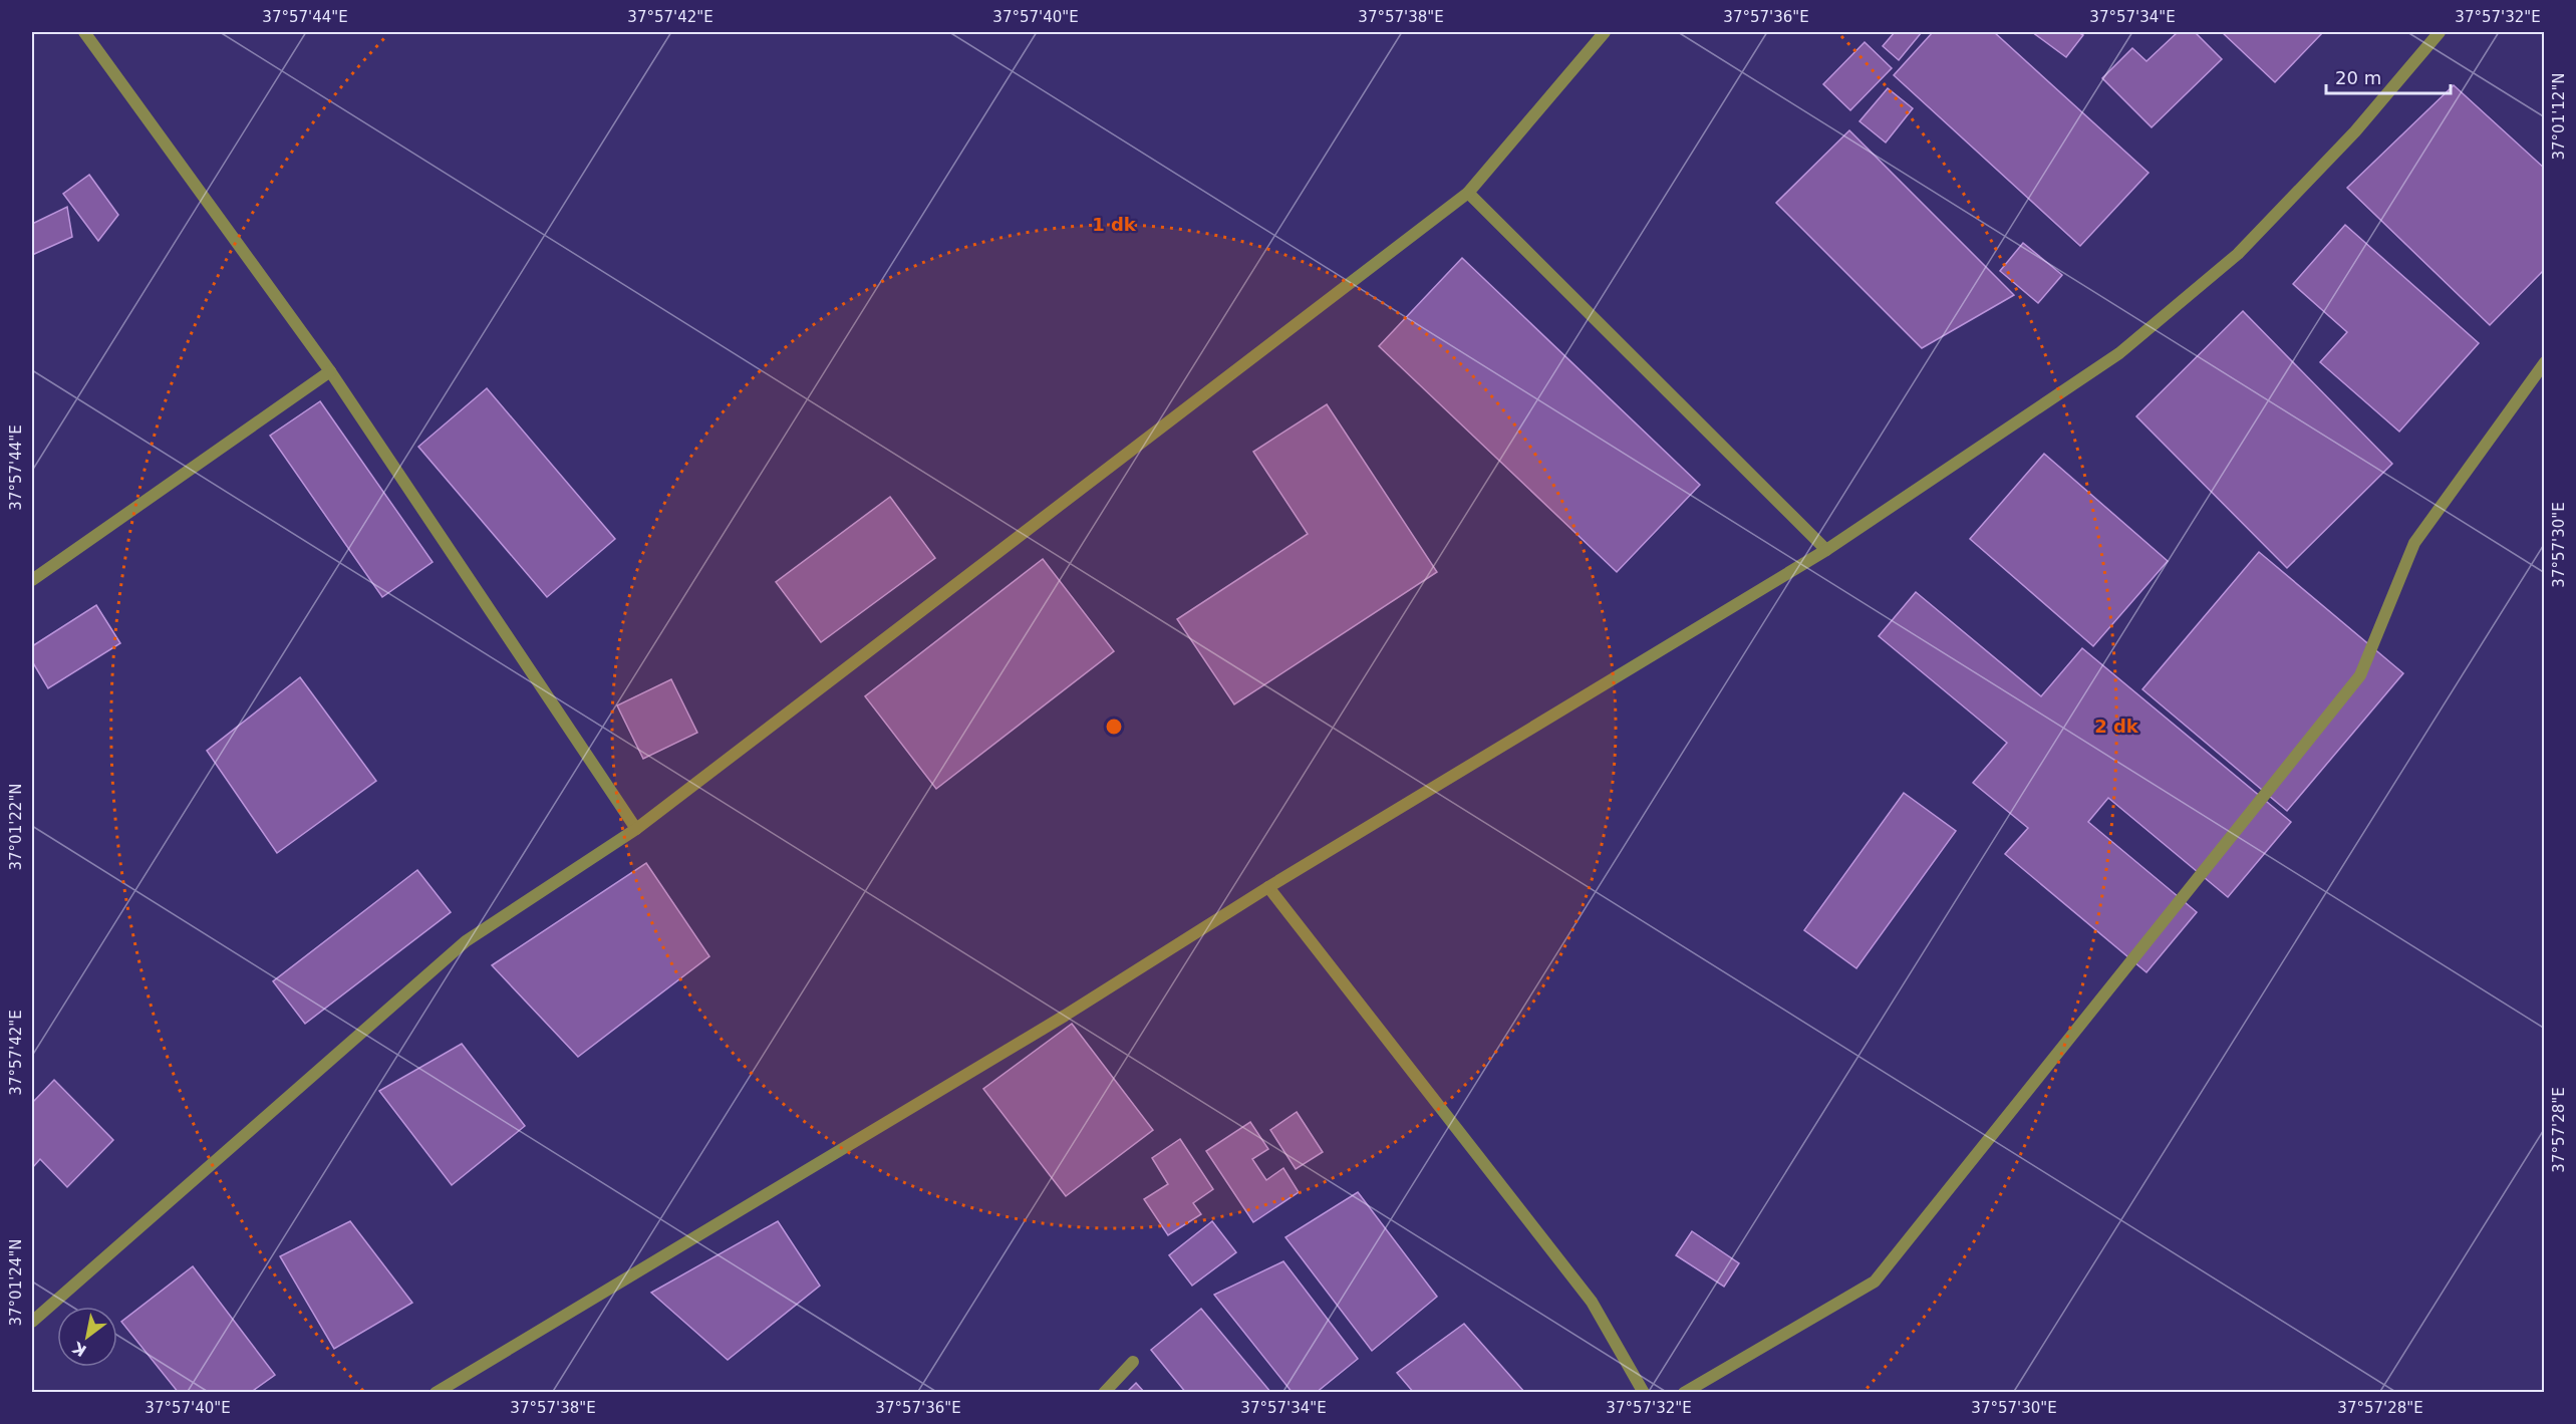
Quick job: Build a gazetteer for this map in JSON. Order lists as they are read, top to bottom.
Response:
{
  "scale_bar": "20 m",
  "north": "bottom left",
  "coordinates": [
    "37°57'44\"E",
    "37°57'42\"E",
    "37°57'40\"E",
    "37°57'38\"E",
    "37°57'36\"E",
    "37°57'34\"E",
    "37°57'32\"E",
    "37°01'12\"N",
    "37°57'30\"E",
    "37°01'22\"N",
    "37°57'28\"E",
    "37°01'24\"N"
  ],
  "rings": ["1 dk", "2 dk"]
}
